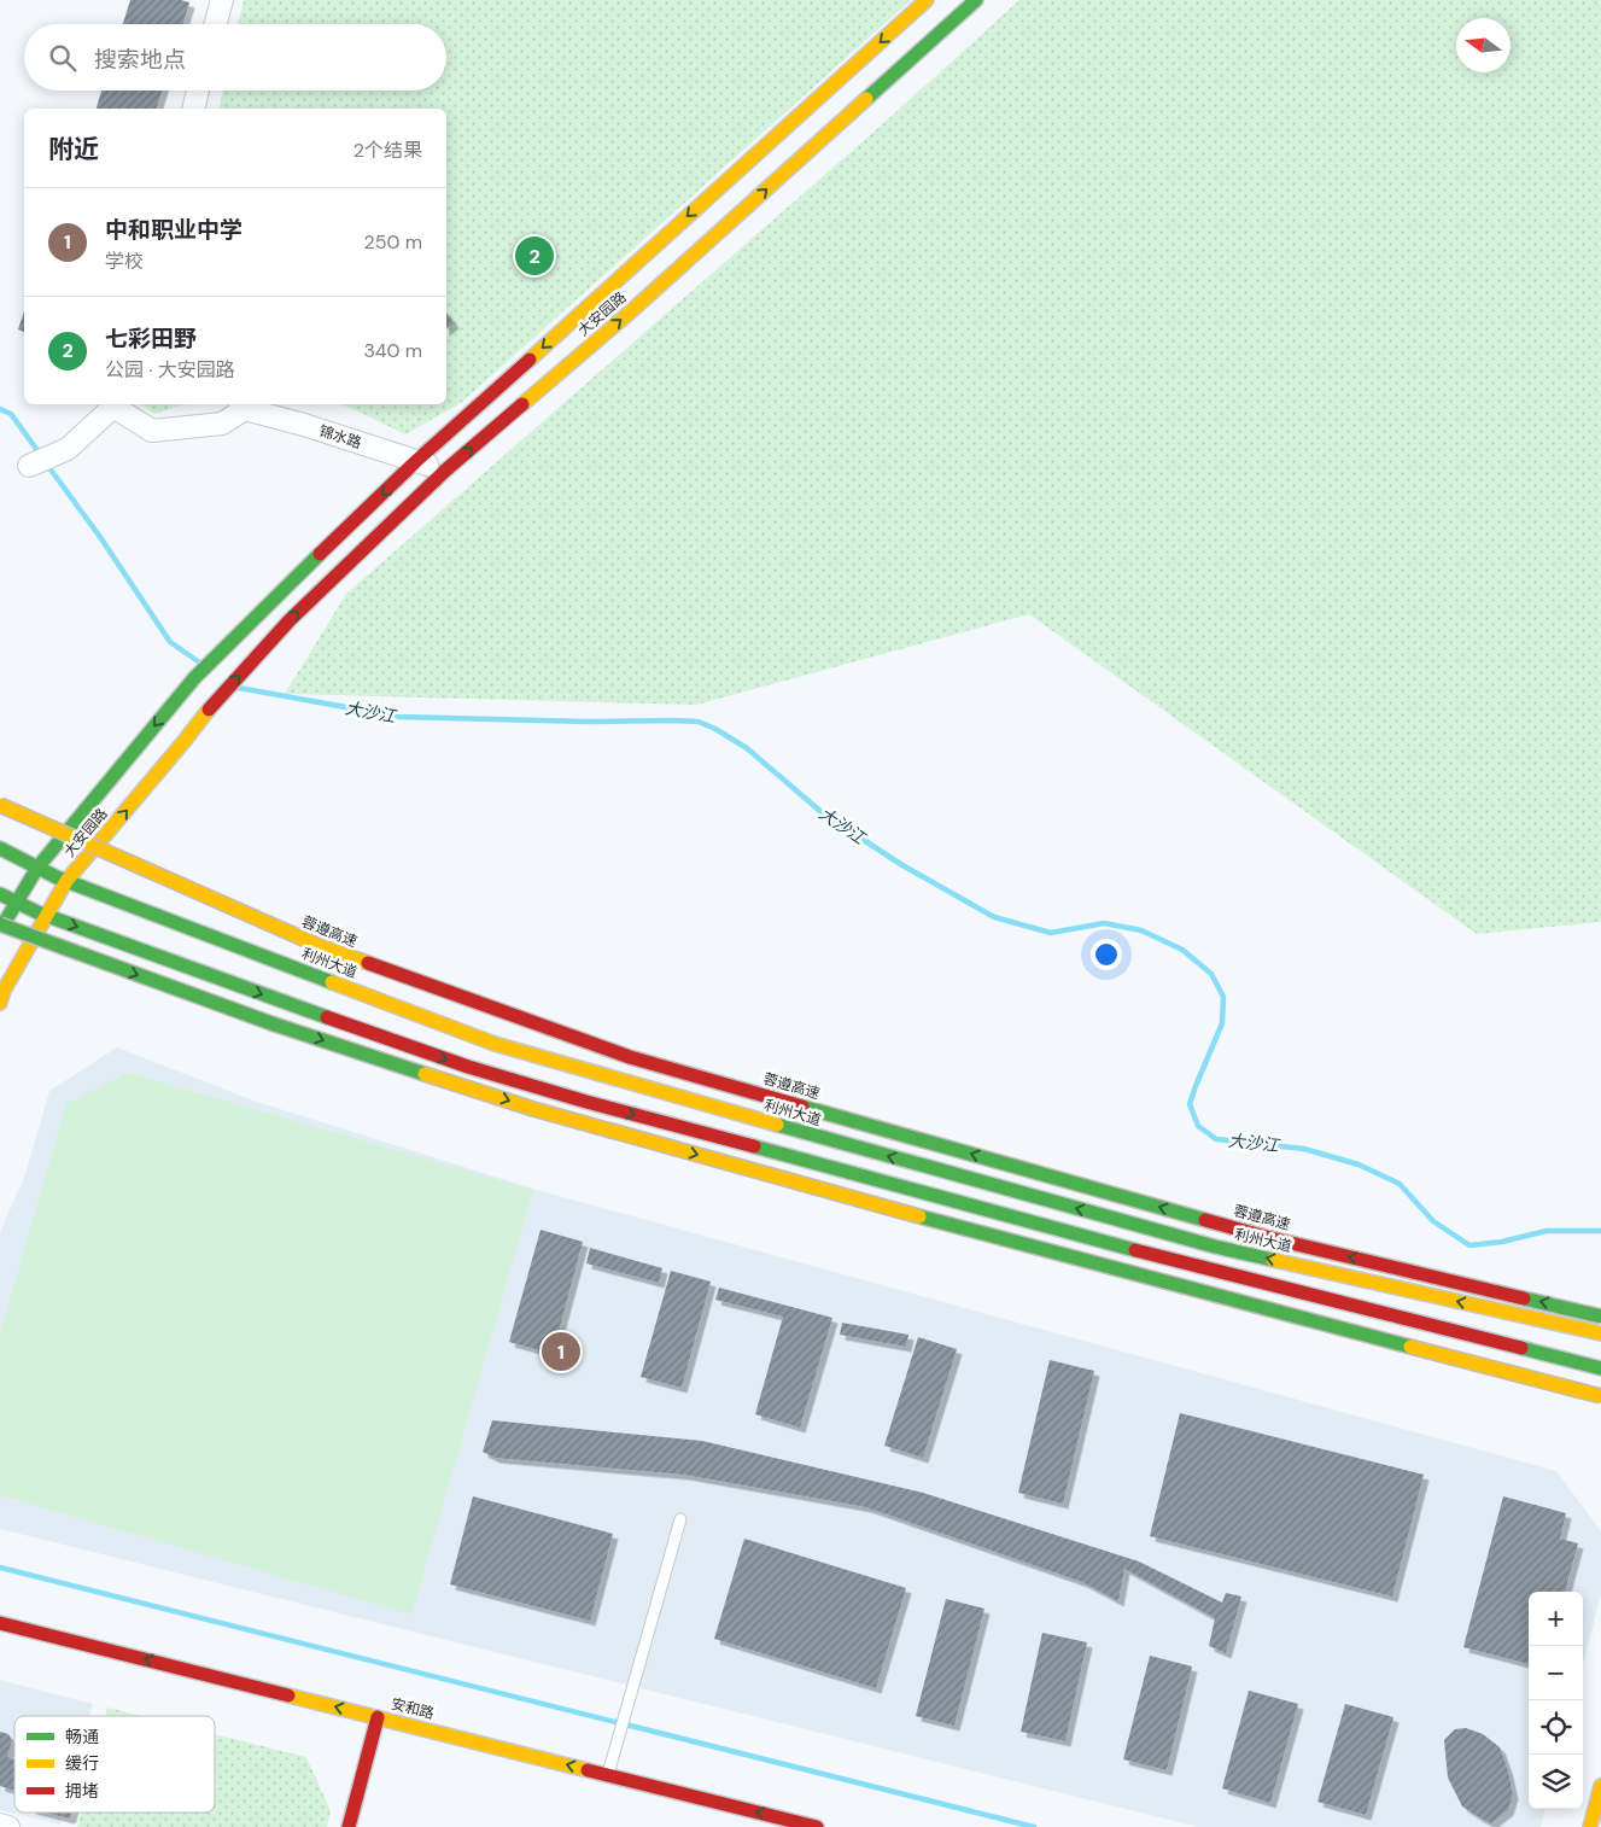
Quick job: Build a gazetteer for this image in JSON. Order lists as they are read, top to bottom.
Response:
{
  "streets": {
    "main road": [
      "大安园路",
      "蓉遵高速",
      "利州大道",
      "安和路"
    ],
    "street": ["锦水路"]
  },
  "crossings": [
    ["大安园路", "锦水路"],
    ["大安园路", "利州大道"]
  ],
  "one_way": ["安和路"],
  "water": ["大沙江"],
  "legend": ["畅通", "缓行", "拥堵"],
  "north": "left",
  "page": {
    "search": "搜索地点",
    "heading": ["附近", "2个结果"],
    "list": [
      {
        "mark": "1",
        "name": "中和职业中学",
        "note": "学校",
        "value": "250 m"
      },
      {
        "mark": "2",
        "name": "七彩田野",
        "note": "公园 · 大安园路",
        "value": "340 m"
      }
    ],
    "pins": ["2", "1"],
    "map_buttons": ["+", "−"]
  }
}
